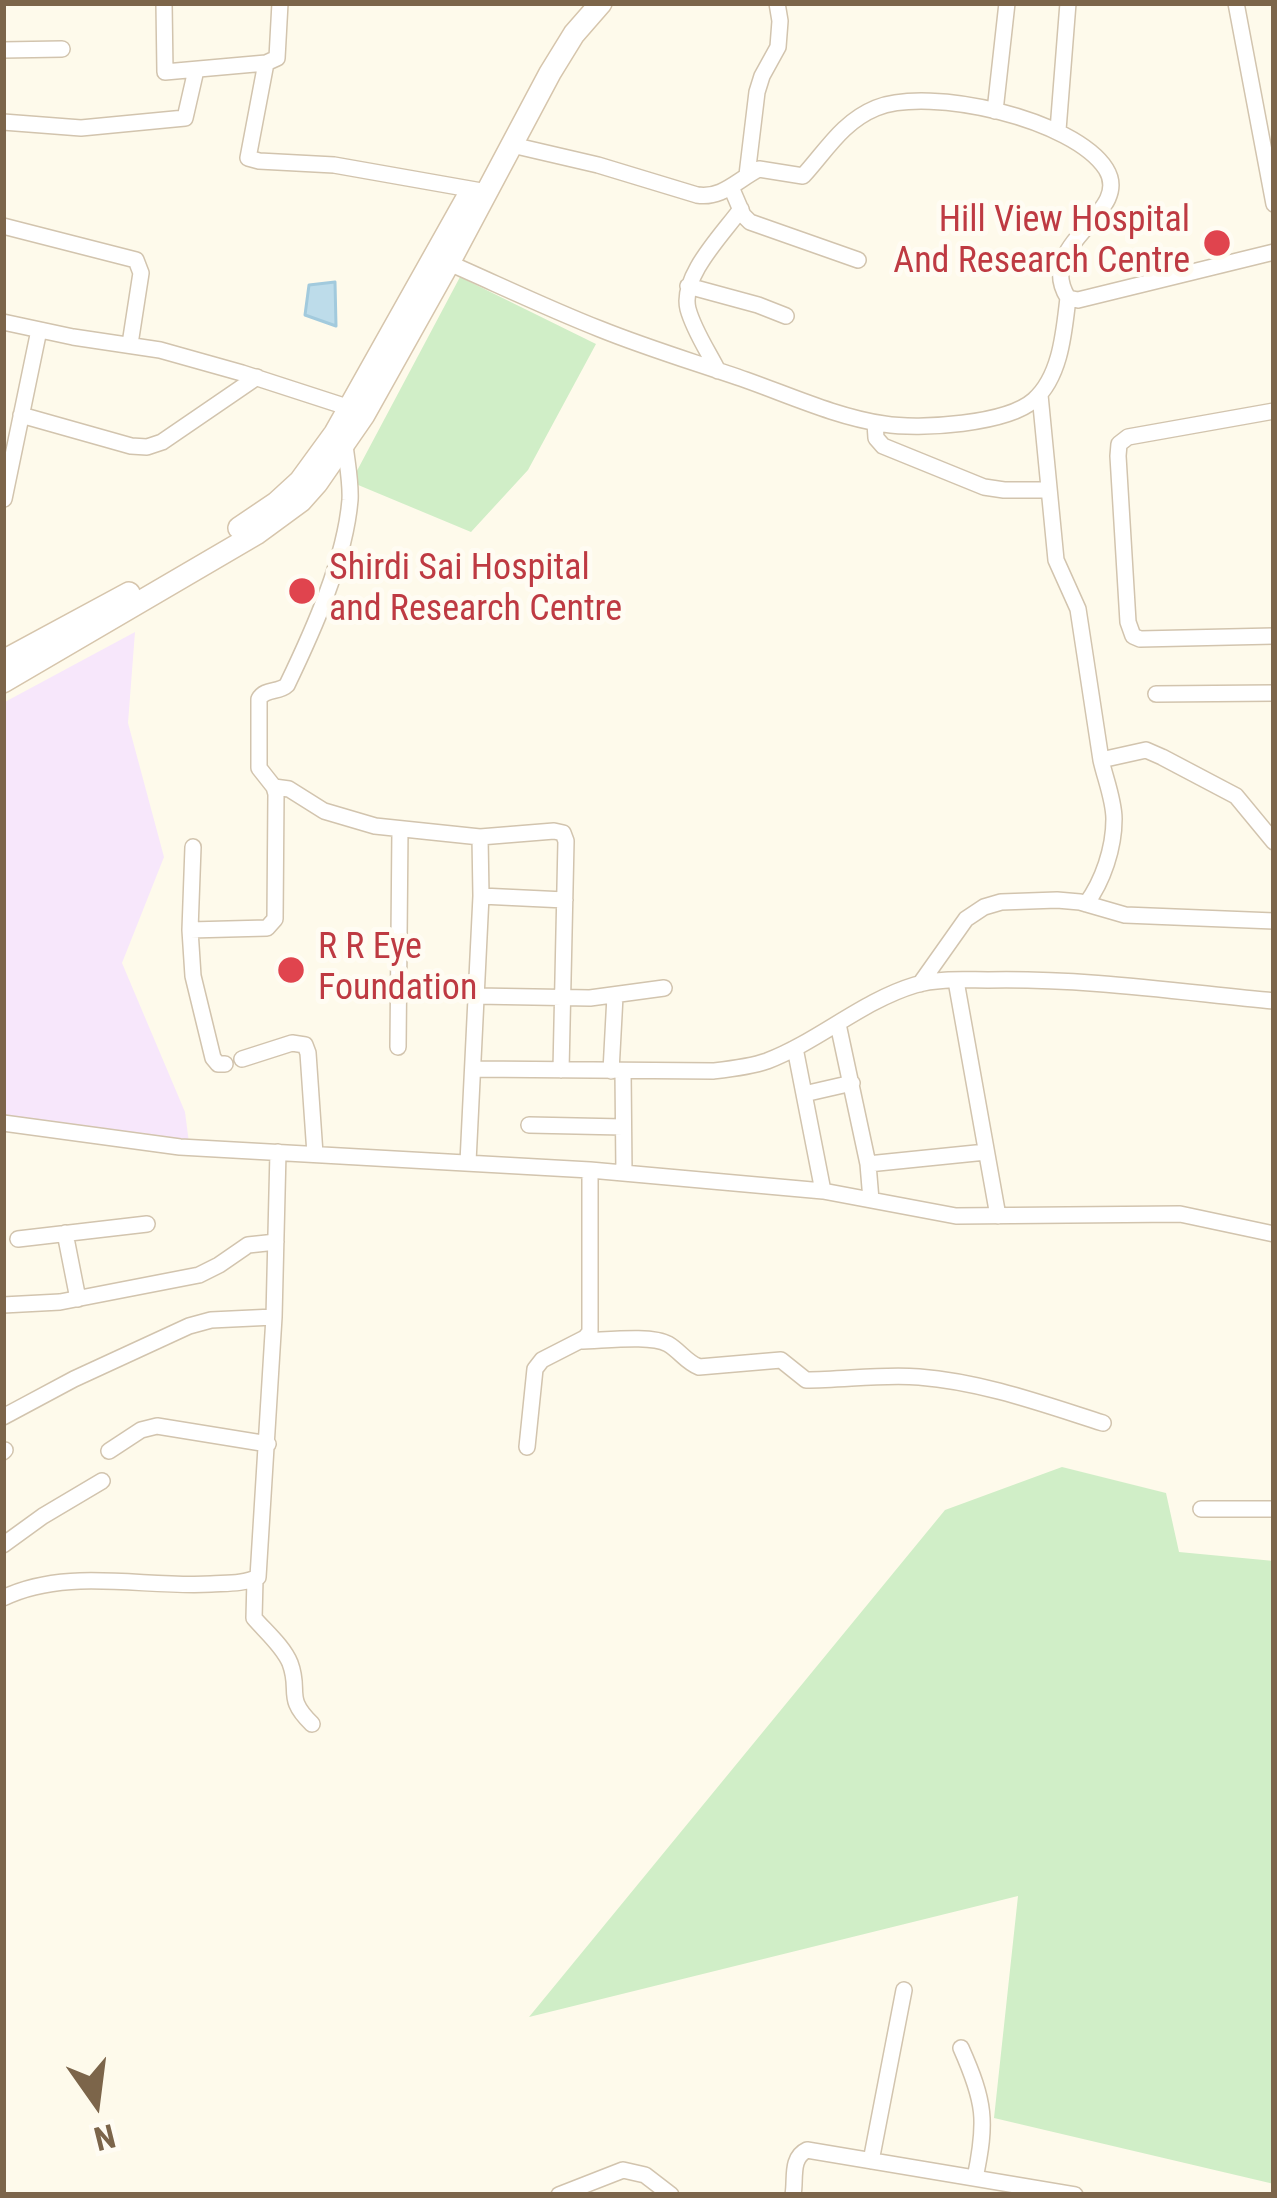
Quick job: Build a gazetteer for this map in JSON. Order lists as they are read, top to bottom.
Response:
{
  "places": ["Hill View Hospital And Research Centre", "Shirdi Sai Hospital and Research Centre", "R R Eye Foundation"],
  "north": "bottom"
}
